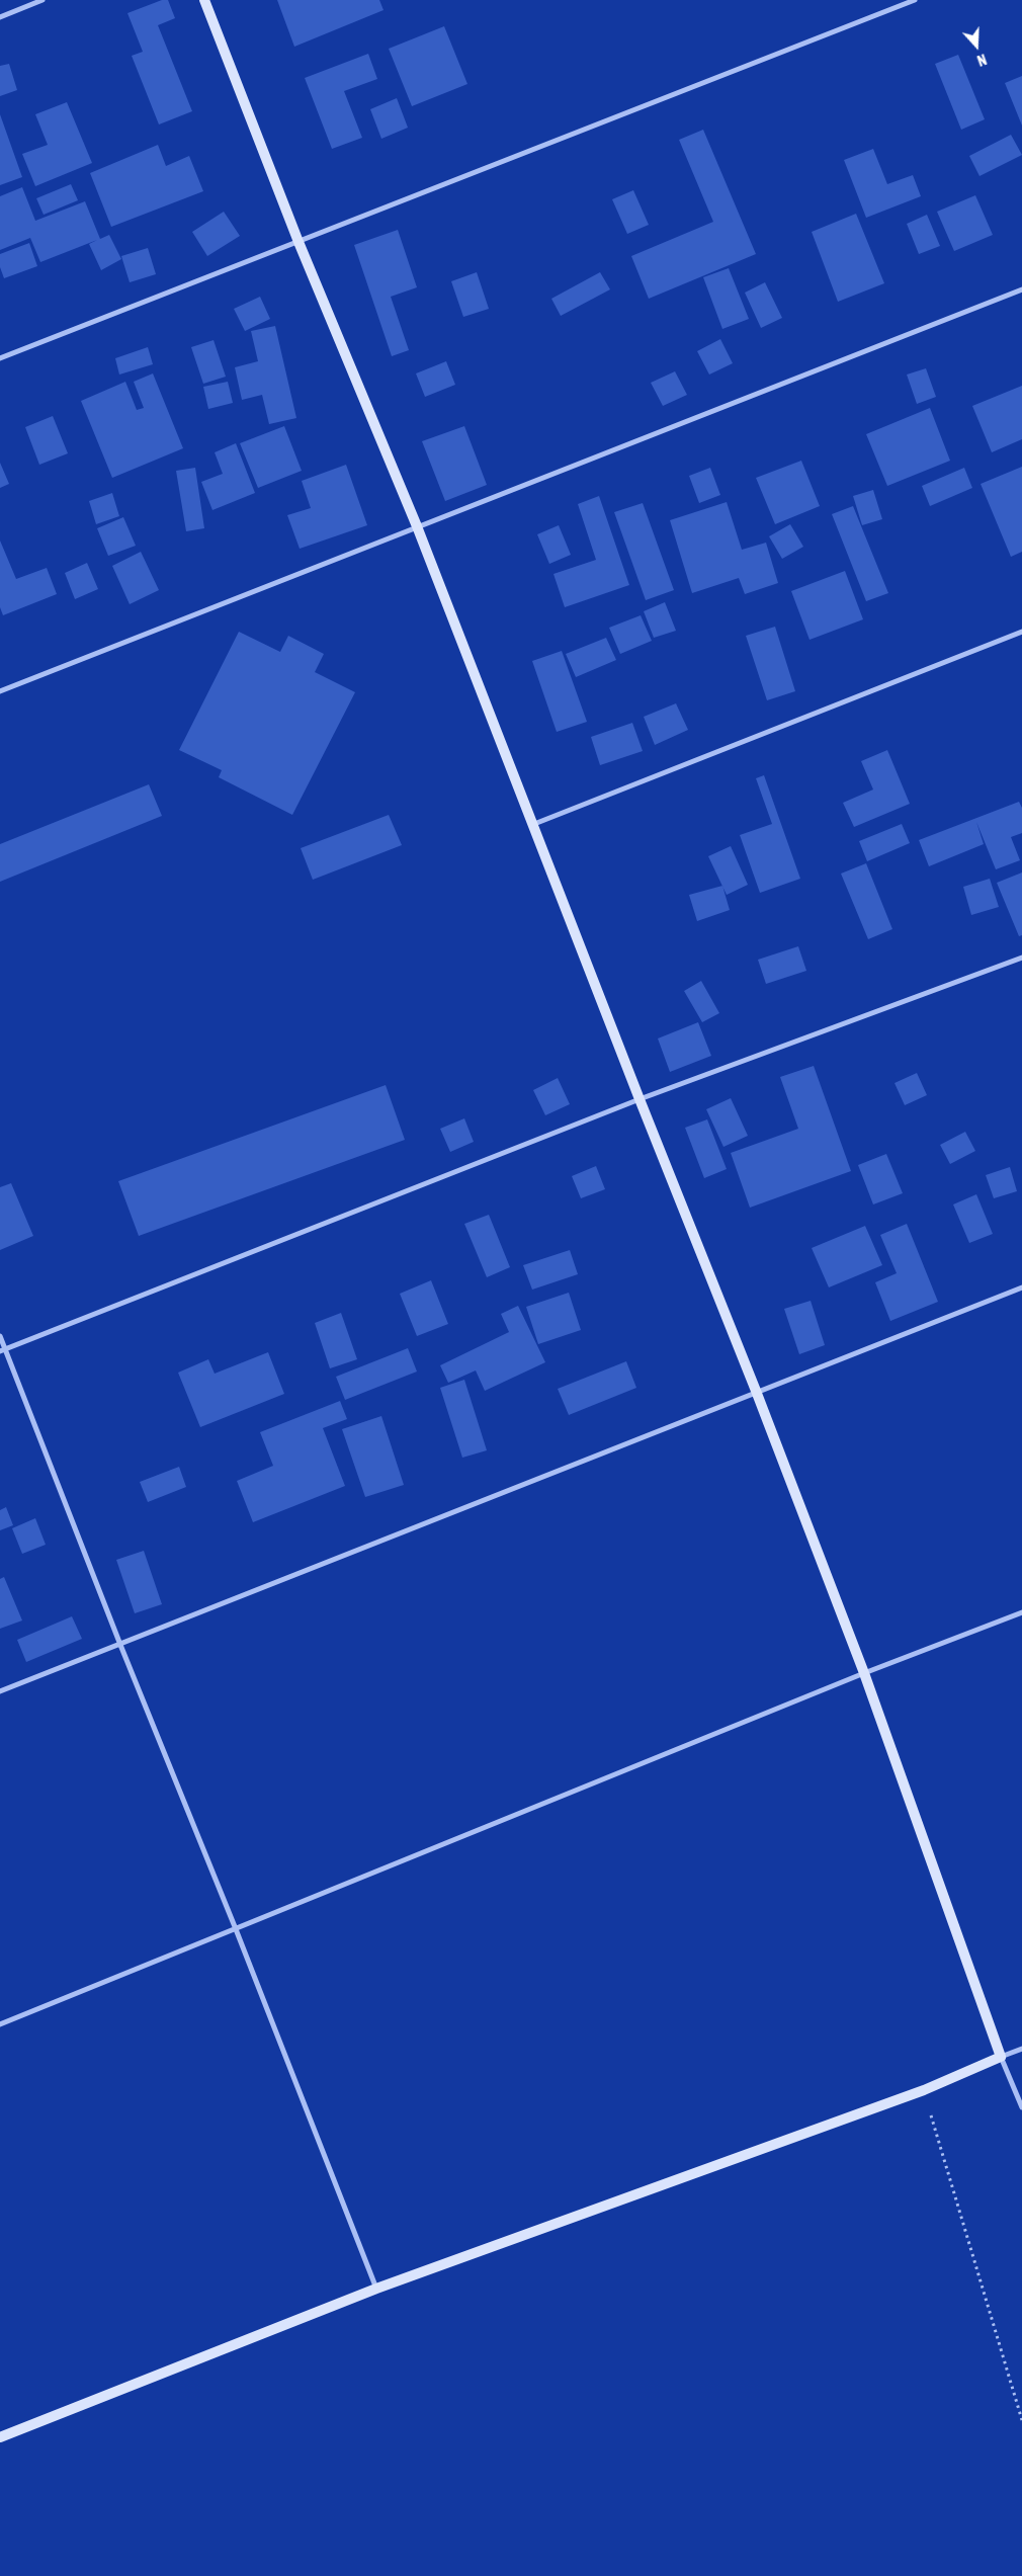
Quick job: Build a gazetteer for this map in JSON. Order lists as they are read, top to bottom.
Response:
{
  "north": "bottom"
}
